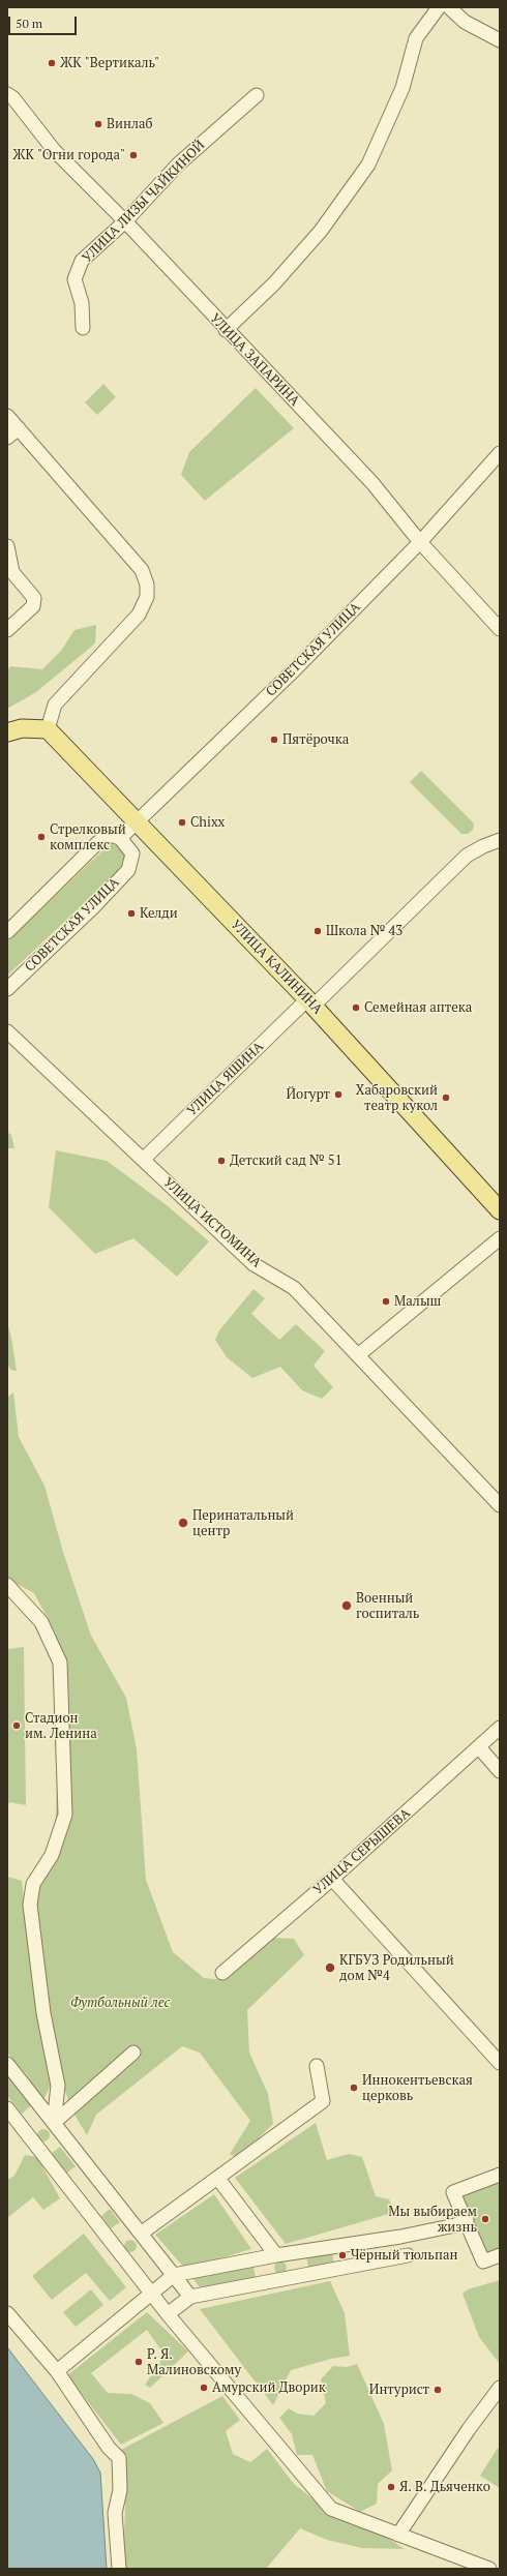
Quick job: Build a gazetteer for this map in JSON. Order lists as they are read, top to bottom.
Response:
{
  "streets": {
    "main road": ["УЛИЦА КАЛИНИНА"],
    "street": [
      "УЛИЦА ЛИЗЫ ЧАЙКИНОЙ",
      "УЛИЦА ЗАПАРИНА",
      "СОВЕТСКАЯ УЛИЦА",
      "УЛИЦА ЯШИНА",
      "УЛИЦА ИСТОМИНА",
      "УЛИЦА СЕРЫШЕВА"
    ]
  },
  "crossings": [
    ["УЛИЦА ЛИЗЫ ЧАЙКИНОЙ", "УЛИЦА ЗАПАРИНА"],
    ["УЛИЦА ЗАПАРИНА", "СОВЕТСКАЯ УЛИЦА"],
    ["СОВЕТСКАЯ УЛИЦА", "УЛИЦА КАЛИНИНА"],
    ["УЛИЦА КАЛИНИНА", "УЛИЦА ЯШИНА"],
    ["УЛИЦА ЯШИНА", "УЛИЦА ИСТОМИНА"]
  ],
  "parks": ["Футбольный лес"],
  "places": [
    "ЖК \"Вертикаль\"",
    "Винлаб",
    "ЖК \"Огни города\"",
    "Пятёрочка",
    "Chixx",
    "Стрелковый комплекс",
    "Келди",
    "Школа № 43",
    "Семейная аптека",
    "Йогурт",
    "Хабаровский театр кукол",
    "Детский сад № 51",
    "Малыш",
    "Перинатальный центр",
    "Военный госпиталь",
    "Стадион им. Ленина",
    "КГБУЗ Родильный дом №4",
    "Иннокентьевская церковь",
    "Мы выбираем жизнь",
    "Чёрный тюльпан",
    "Р. Я. Малиновскому",
    "Амурский Дворик",
    "Интурист",
    "Я. В. Дьяченко"
  ],
  "scale_bar": "50 m"
}
